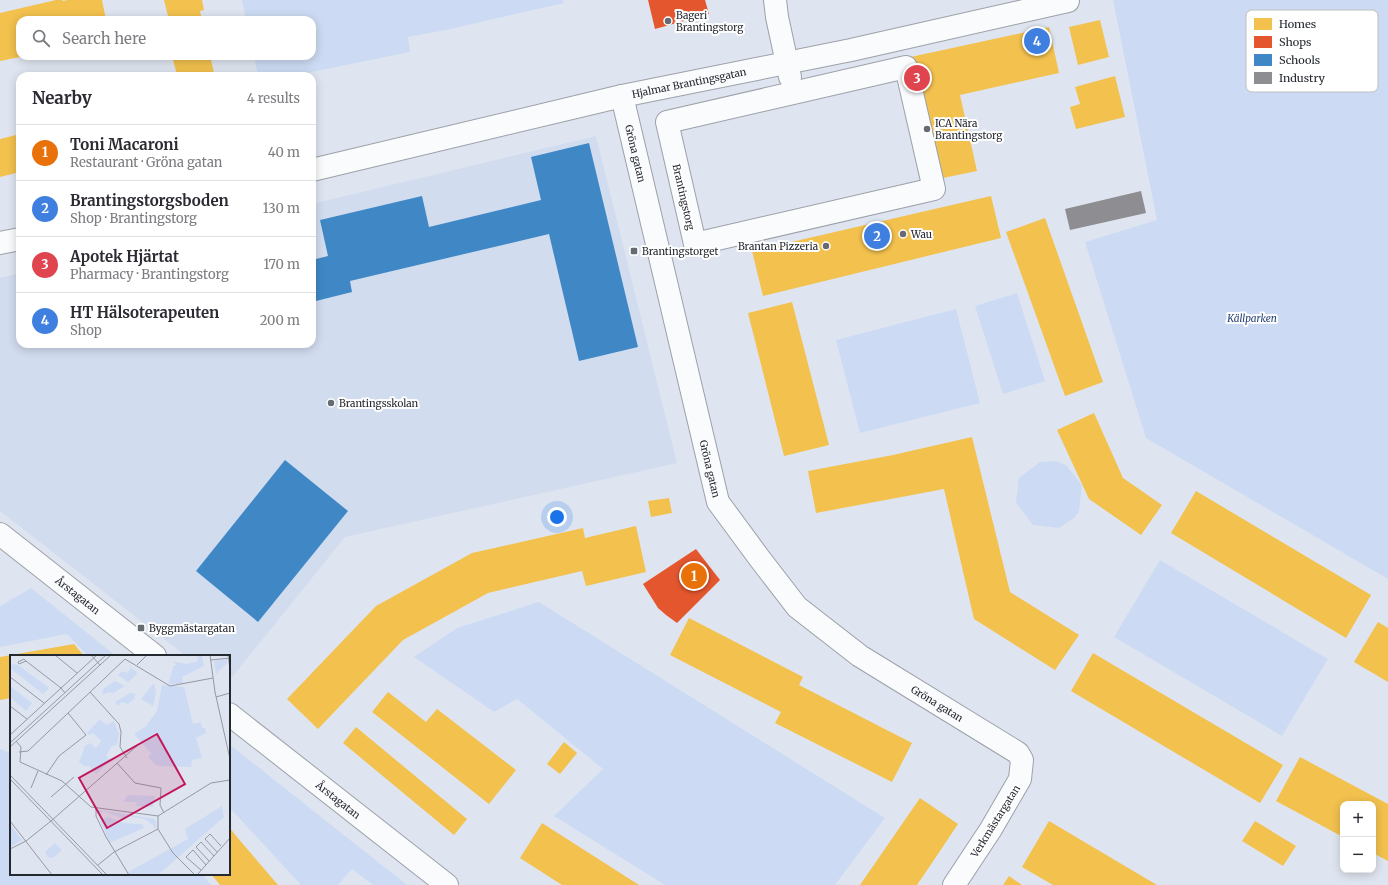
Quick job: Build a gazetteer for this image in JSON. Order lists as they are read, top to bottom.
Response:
{
  "streets": {
    "street": [
      "Hjalmar Brantingsgatan",
      "Gröna gatan",
      "Brantingstorg",
      "Årstagatan",
      "Verkmästargatan"
    ]
  },
  "crossings": [
    ["Hjalmar Brantingsgatan", "Gröna gatan"],
    ["Gröna gatan", "Verkmästargatan"]
  ],
  "parks": ["Källparken"],
  "places": {
    "other": [
      "Bageri Brantingstorg",
      "ICA Nära Brantingstorg",
      "Wau",
      "Brantan Pizzeria",
      "Brantingsskolan"
    ],
    "transit": ["Brantingstorget", "Byggmästargatan"]
  },
  "legend": [
    "Homes",
    "Shops",
    "Schools",
    "Industry"
  ],
  "page": {
    "search": "Search here",
    "pins": [
      "4",
      "3",
      "2",
      "1"
    ],
    "heading": ["Nearby", "4 results"],
    "list": [
      {
        "mark": "1",
        "name": "Toni Macaroni",
        "note": "Restaurant · Gröna gatan",
        "value": "40 m"
      },
      {
        "mark": "2",
        "name": "Brantingstorgsboden",
        "note": "Shop · Brantingstorg",
        "value": "130 m"
      },
      {
        "mark": "3",
        "name": "Apotek Hjärtat",
        "note": "Pharmacy · Brantingstorg",
        "value": "170 m"
      },
      {
        "mark": "4",
        "name": "HT Hälsoterapeuten",
        "note": "Shop",
        "value": "200 m"
      }
    ],
    "map_buttons": ["+", "−"]
  }
}
